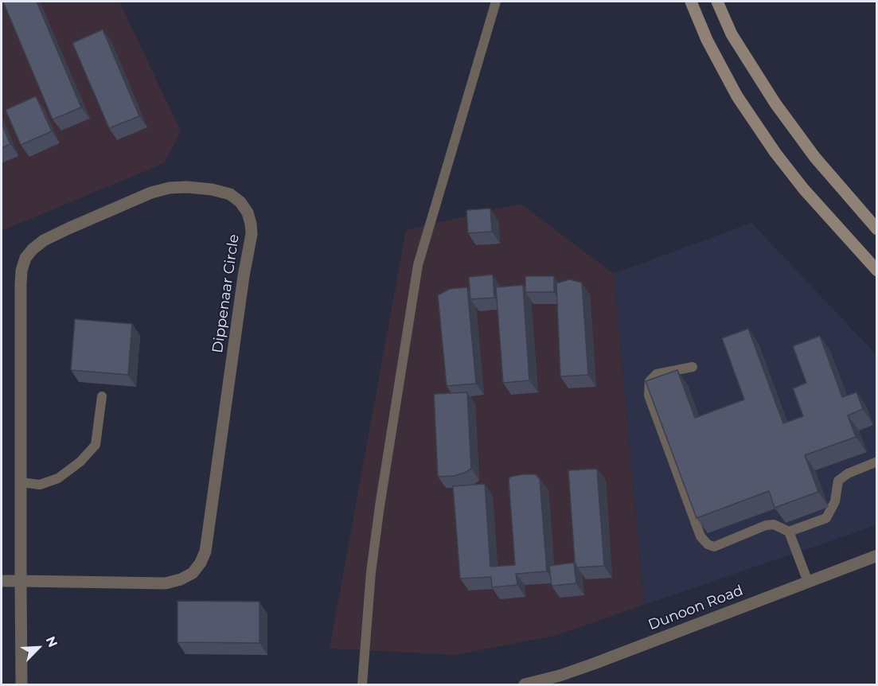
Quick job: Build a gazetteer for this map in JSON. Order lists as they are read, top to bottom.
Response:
{
  "streets": {
    "street": ["Dippenaar Circle", "Dunoon Road"]
  },
  "north": "top right"
}
